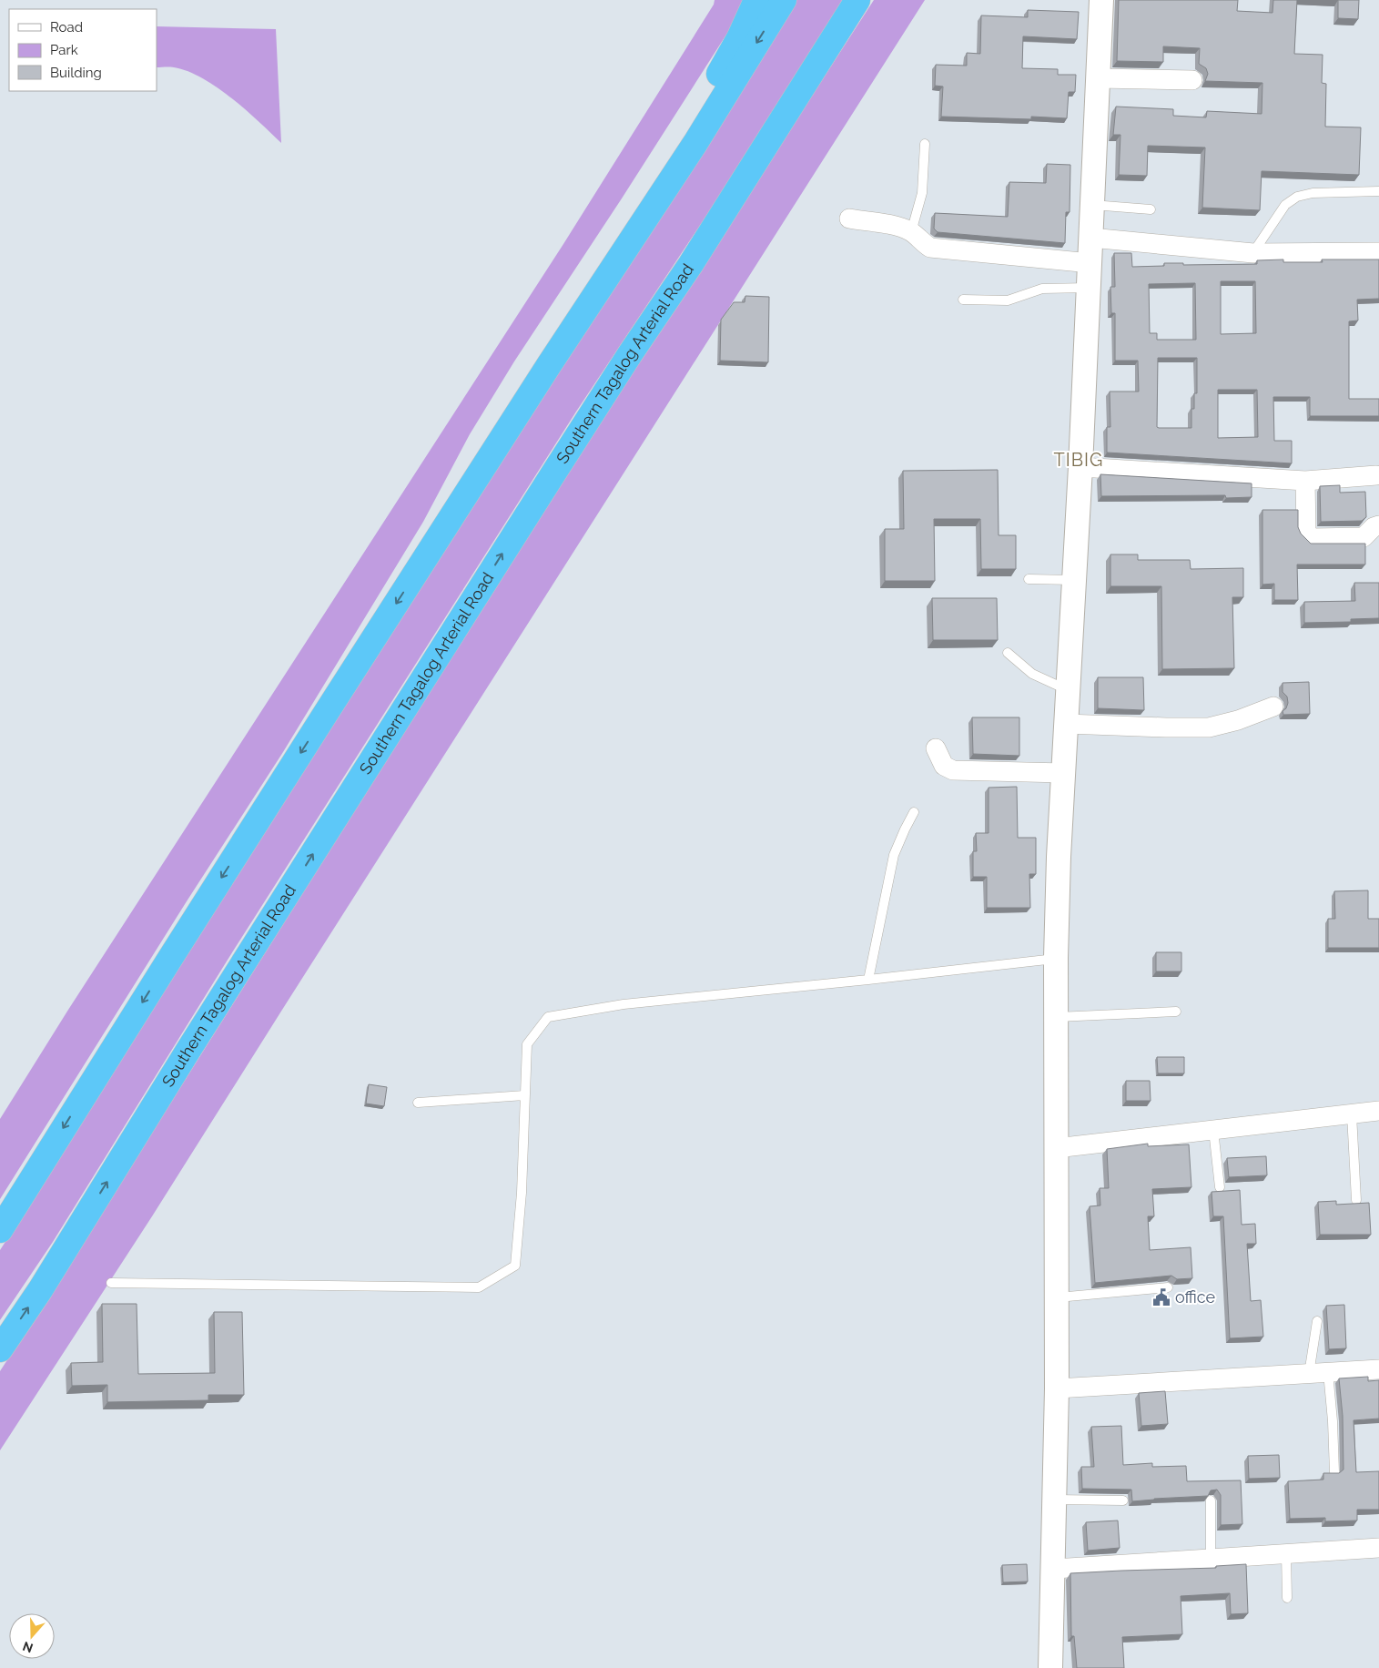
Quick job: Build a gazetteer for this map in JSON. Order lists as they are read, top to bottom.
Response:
{
  "streets": {
    "highway": ["Southern Tagalog Arterial Road"]
  },
  "districts": ["TIBIG"],
  "places": {
    "public building": ["office"]
  },
  "legend": ["Road", "Park", "Building"],
  "north": "bottom"
}
